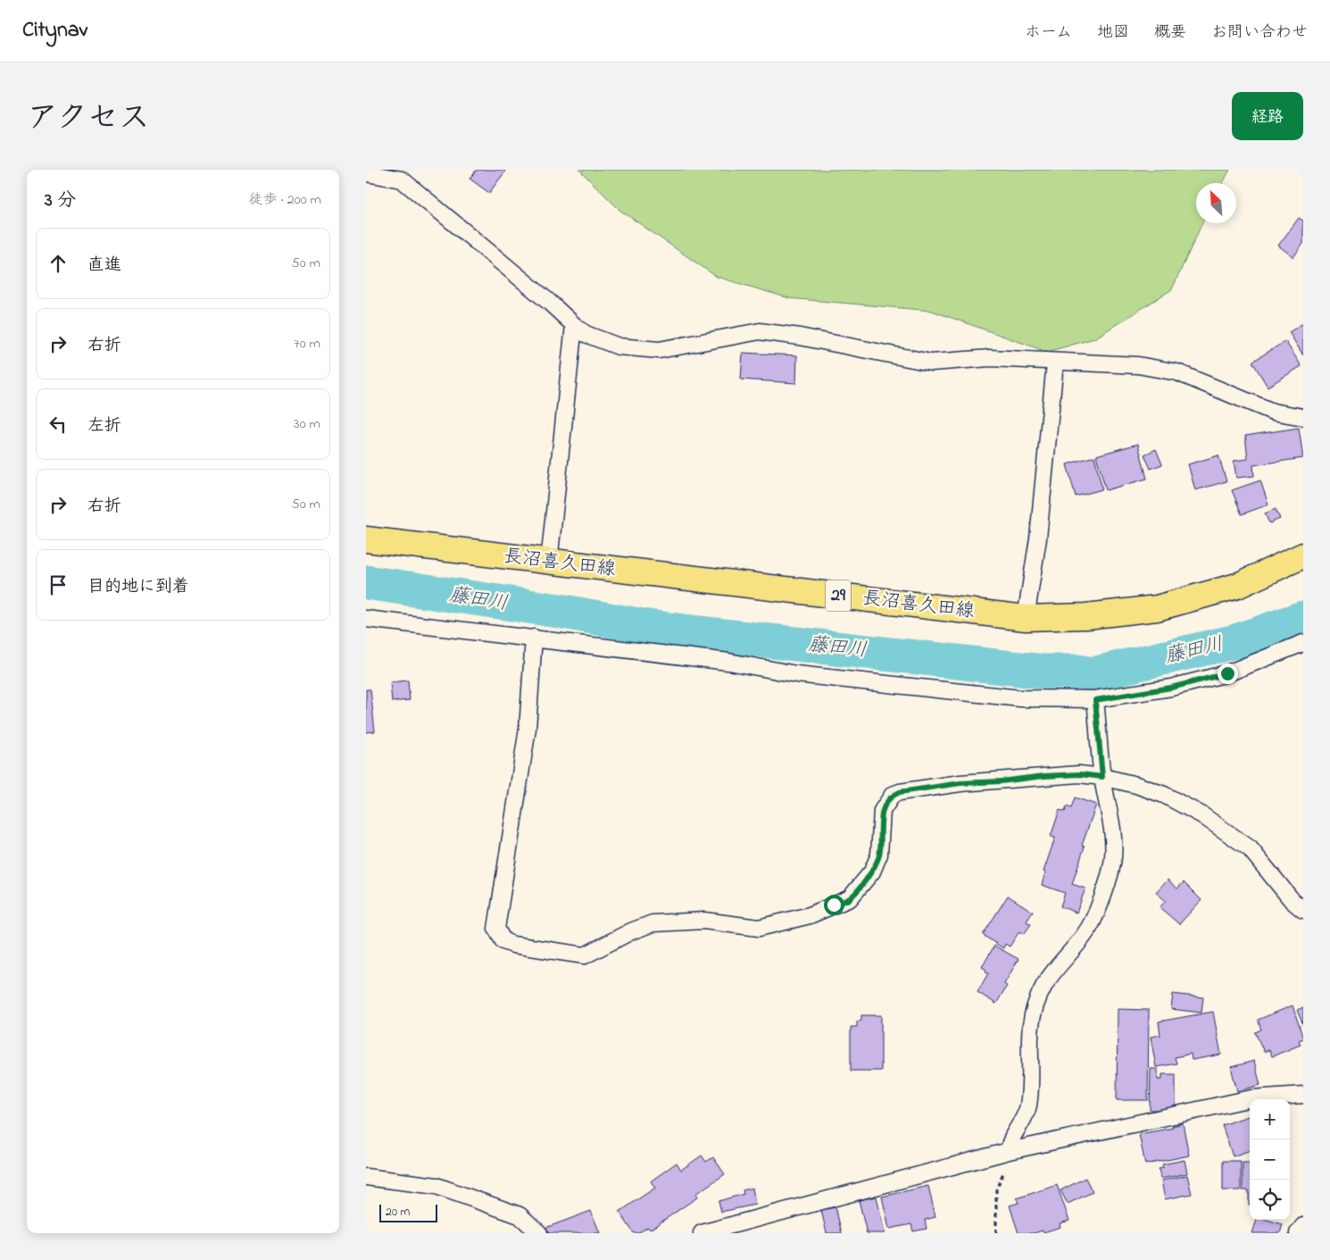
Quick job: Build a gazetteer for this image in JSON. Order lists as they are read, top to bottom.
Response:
{
  "streets": {
    "main road": ["長沼喜久田線", "29"]
  },
  "water": ["藤田川"],
  "scale_bar": "20 m",
  "north": "top left",
  "page": {
    "header": "Citynav",
    "nav": [
      "ホーム",
      "地図",
      "概要",
      "お問い合わせ"
    ],
    "title": "アクセス",
    "buttons": "経路",
    "heading": ["3 分", "徒歩 · 200 m"],
    "list": [
      ["直進", "50 m"],
      ["右折", "70 m"],
      ["左折", "30 m"],
      ["右折", "50 m"],
      "目的地に到着"
    ],
    "map_buttons": ["+", "−"],
    "scale": "20 m"
  }
}
